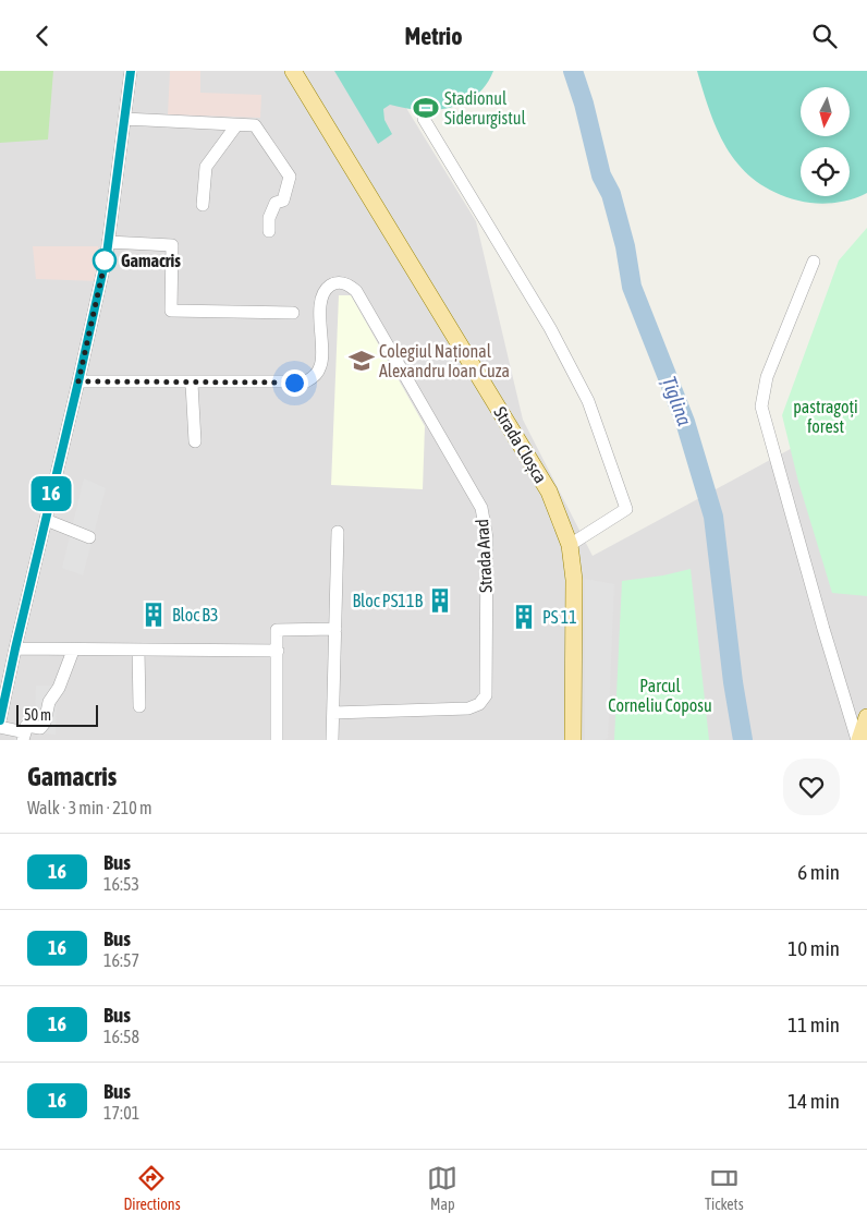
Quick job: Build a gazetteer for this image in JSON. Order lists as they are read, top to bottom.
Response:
{
  "streets": {
    "main road": ["Strada Cloșca"],
    "street": ["Strada Arad"]
  },
  "water": ["Țiglina"],
  "parks": ["pastragoți forest", "Parcul Corneliu Coposu"],
  "places": {
    "sports": ["Stadionul Siderurgistul"],
    "other": ["Gamacris"],
    "school or university": ["Colegiul Național Alexandru Ioan Cuza"],
    "building": ["Bloc PS11B", "Bloc B3", "PS 11"]
  },
  "lines": ["bus line 16"],
  "scale_bar": "50 m",
  "north": "bottom",
  "page": {
    "header": "Metrio",
    "on_map": "16",
    "scale": "50 m",
    "heading": ["Gamacris", "Walk · 3 min · 210 m"],
    "list": [
      {
        "mark": "16",
        "name": "Bus",
        "note": "16:53",
        "value": "6 min"
      },
      {
        "mark": "16",
        "name": "Bus",
        "note": "16:57",
        "value": "10 min"
      },
      {
        "mark": "16",
        "name": "Bus",
        "note": "16:58",
        "value": "11 min"
      },
      {
        "mark": "16",
        "name": "Bus",
        "note": "17:01",
        "value": "14 min"
      }
    ],
    "tabs": ["Directions", "Map", "Tickets"]
  }
}
